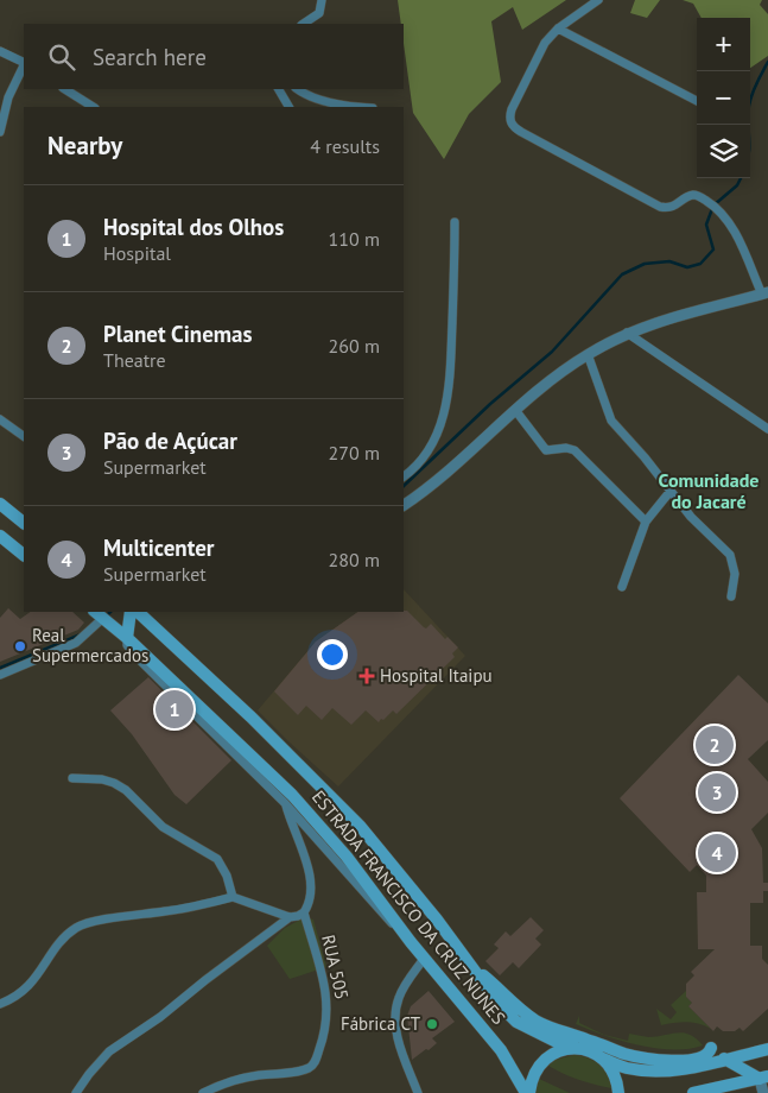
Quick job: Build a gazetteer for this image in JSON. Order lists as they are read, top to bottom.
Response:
{
  "streets": {
    "main road": ["ESTRADA FRANCISCO DA CRUZ NUNES"],
    "street": ["RUA 505"]
  },
  "districts": ["Comunidade do Jacaré"],
  "places": {
    "other": ["Real Supermercados", "Fábrica CT"],
    "health": ["Hospital Itaipu"]
  },
  "page": {
    "map_buttons": ["+", "−"],
    "search": "Search here",
    "heading": ["Nearby", "4 results"],
    "list": [
      {
        "mark": "1",
        "name": "Hospital dos Olhos",
        "note": "Hospital",
        "value": "110 m"
      },
      {
        "mark": "2",
        "name": "Planet Cinemas",
        "note": "Theatre",
        "value": "260 m"
      },
      {
        "mark": "3",
        "name": "Pão de Açúcar",
        "note": "Supermarket",
        "value": "270 m"
      },
      {
        "mark": "4",
        "name": "Multicenter",
        "note": "Supermarket",
        "value": "280 m"
      }
    ],
    "pins": [
      "1",
      "2",
      "3",
      "4"
    ]
  }
}
